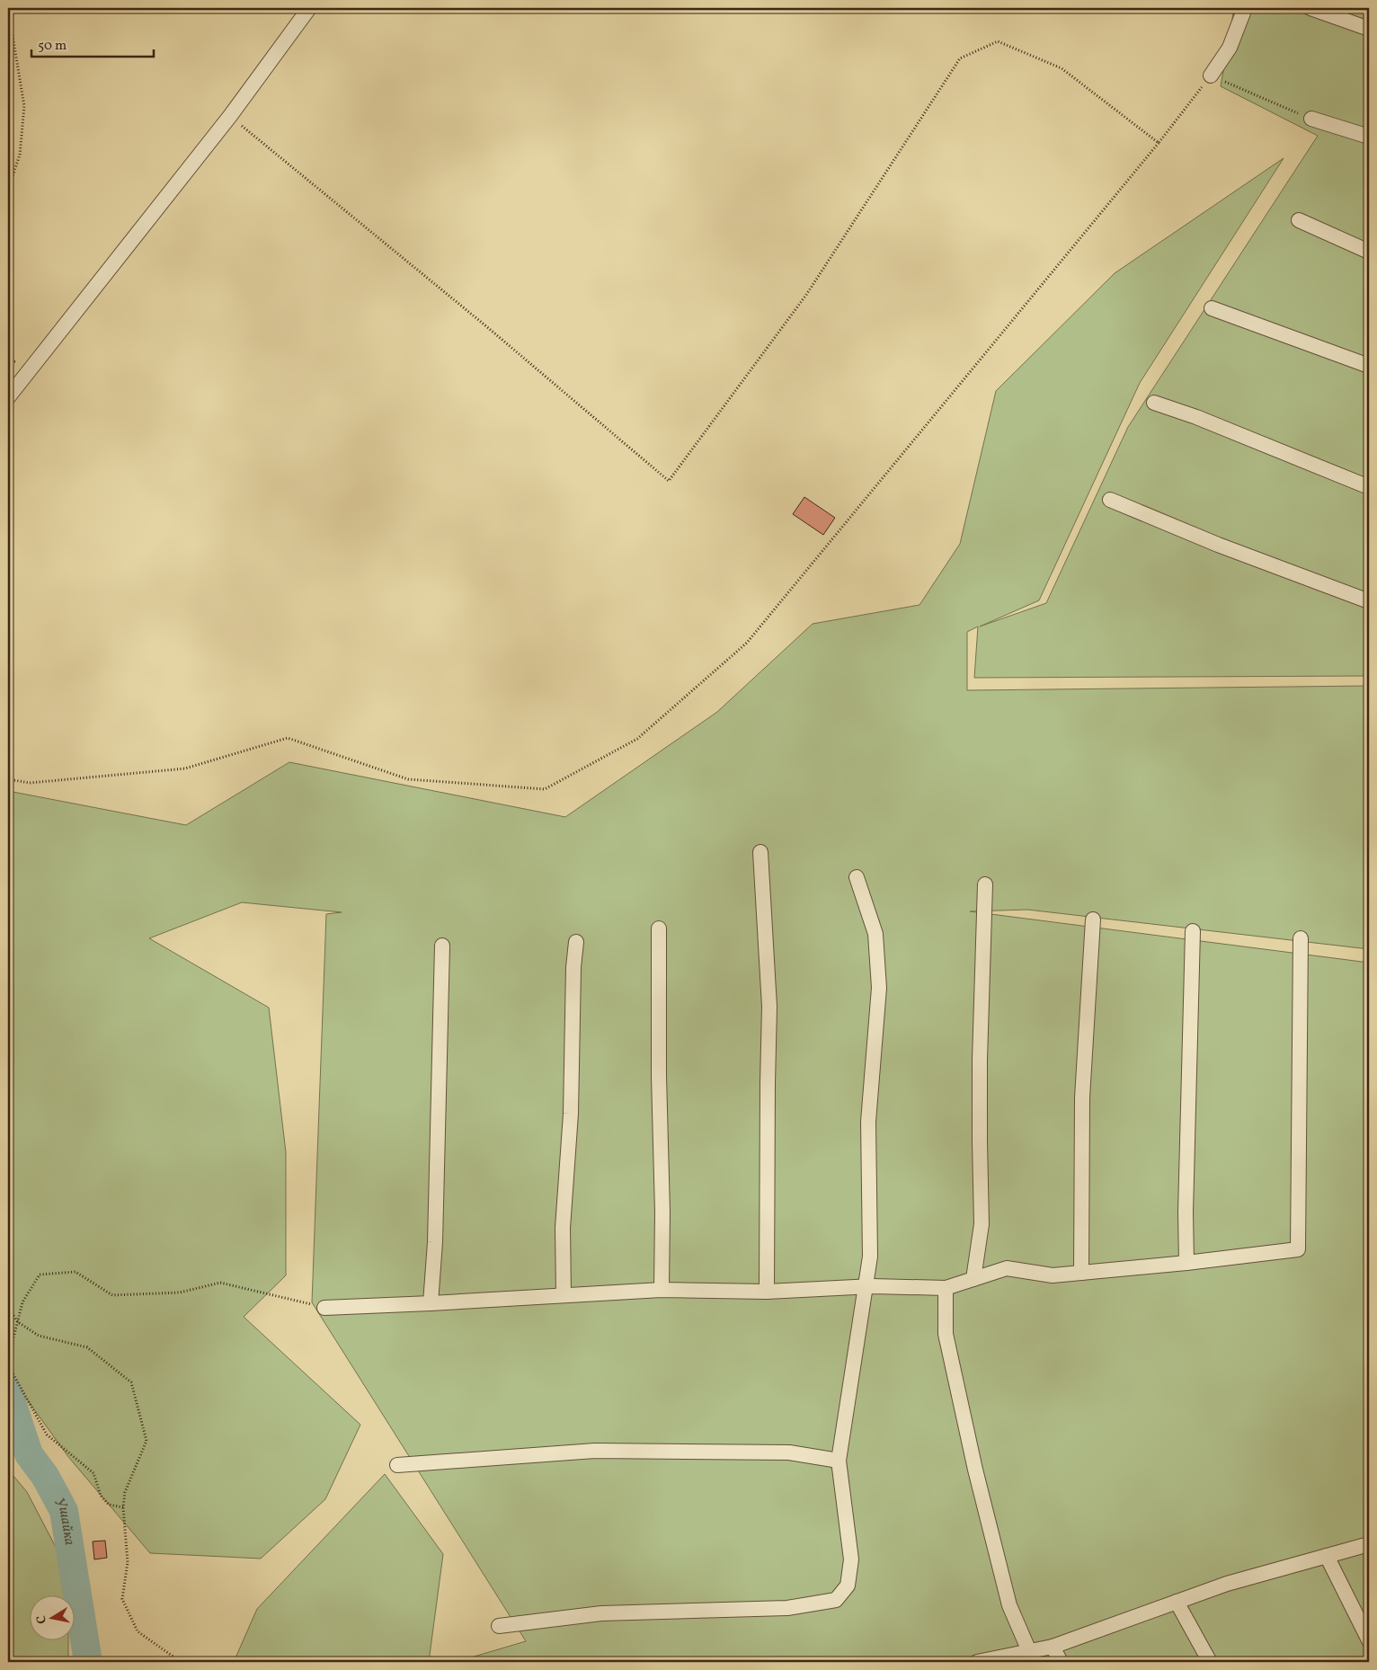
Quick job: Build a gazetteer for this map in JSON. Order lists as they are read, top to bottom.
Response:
{
  "water": ["Ушайка"],
  "scale_bar": "50 m",
  "north": "left"
}
